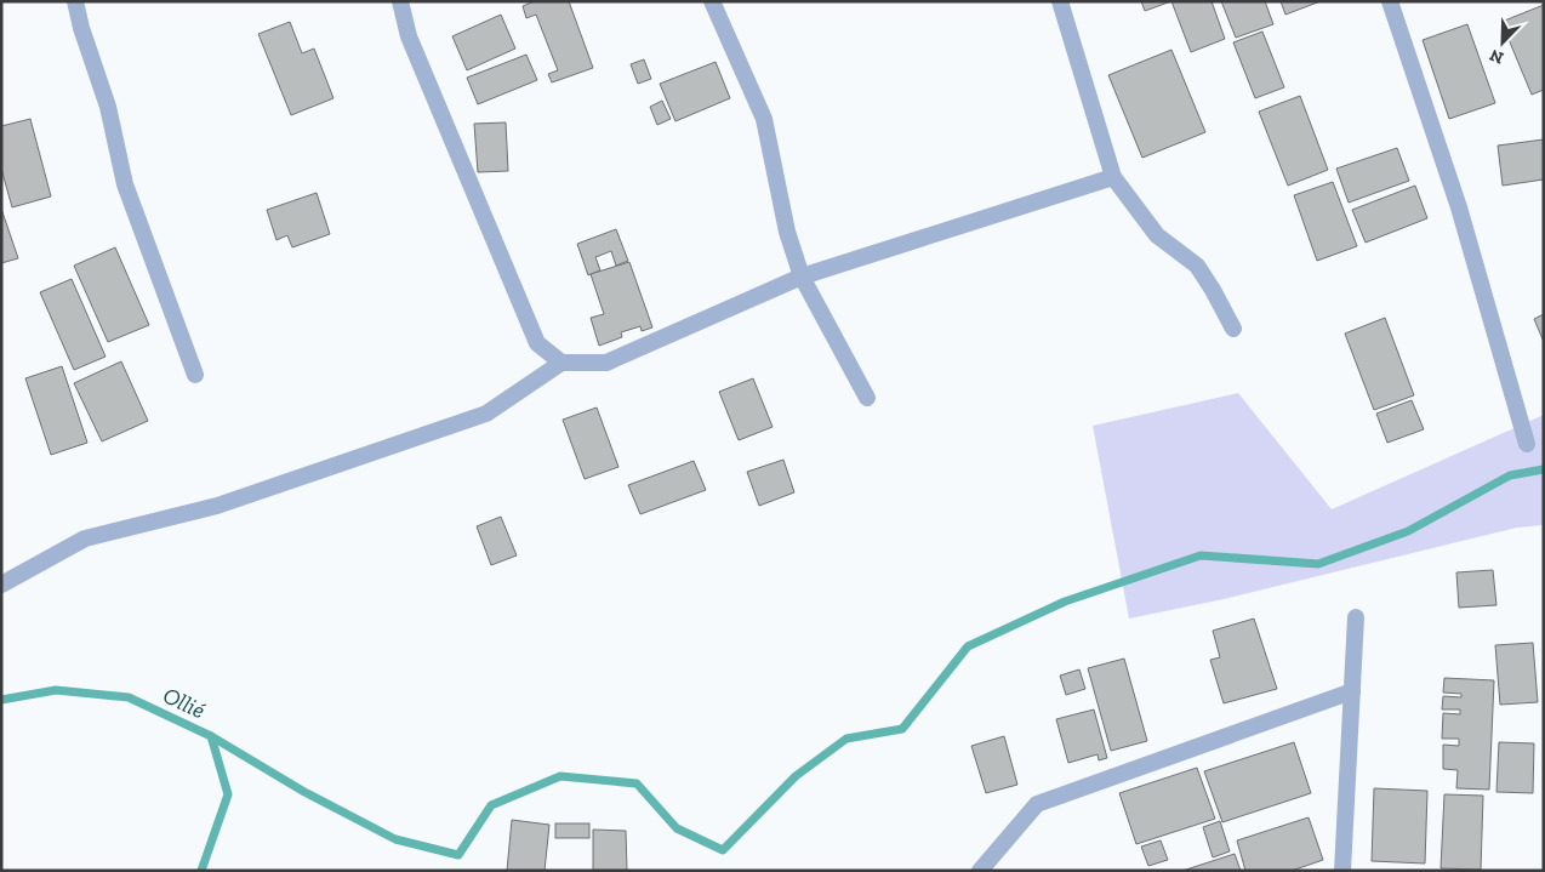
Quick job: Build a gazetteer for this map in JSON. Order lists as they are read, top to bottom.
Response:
{
  "water": ["Ollié"],
  "north": "bottom left"
}
